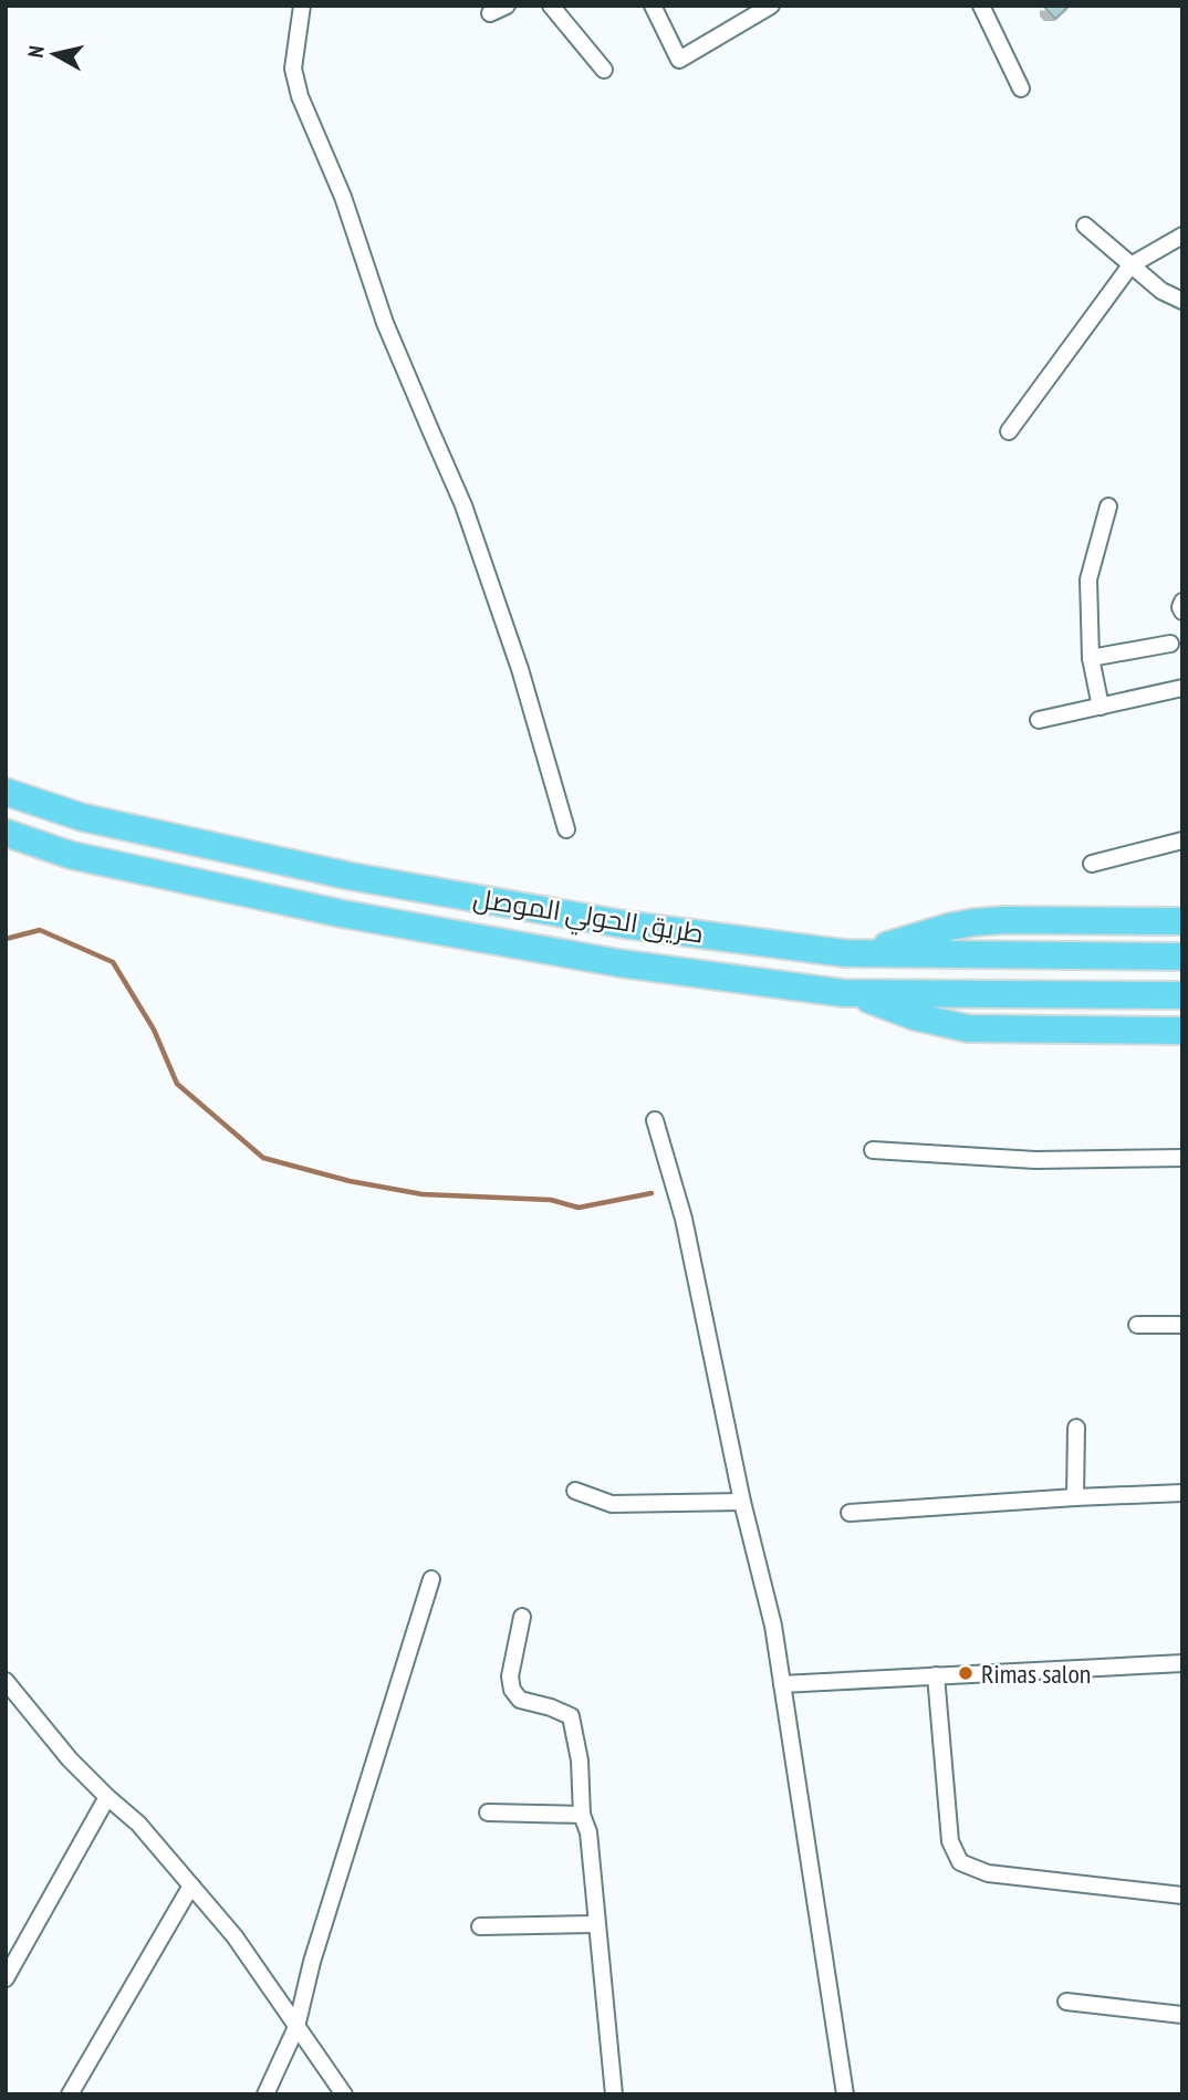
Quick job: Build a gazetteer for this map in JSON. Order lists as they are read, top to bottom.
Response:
{
  "streets": {
    "highway": ["طريق الحولي الموصل"]
  },
  "places": ["Rimas salon"],
  "north": "left"
}
